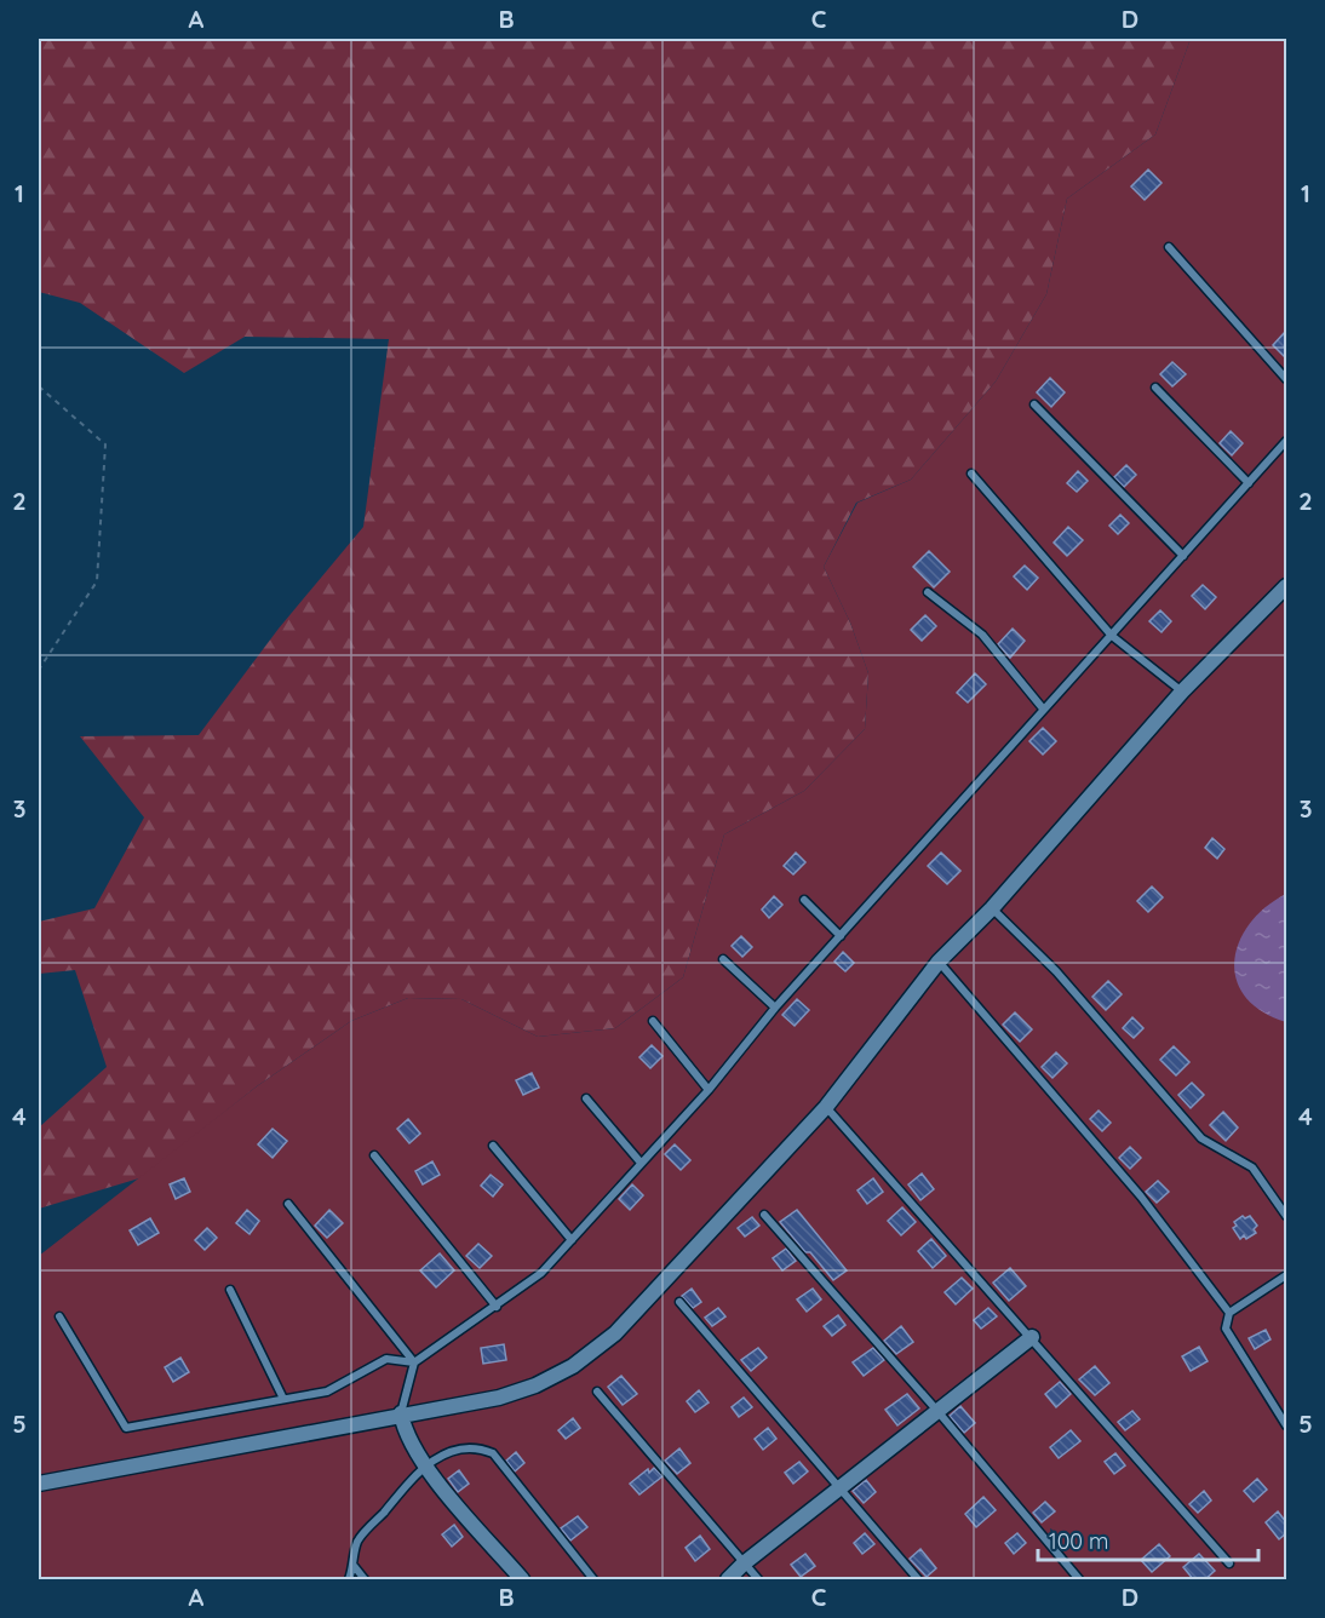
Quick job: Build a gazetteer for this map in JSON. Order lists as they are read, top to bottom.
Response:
{
  "scale_bar": "100 m",
  "grid": {
    "columns": [
      "A",
      "B",
      "C",
      "D"
    ],
    "rows": [
      "1",
      "2",
      "3",
      "4",
      "5"
    ]
  }
}
